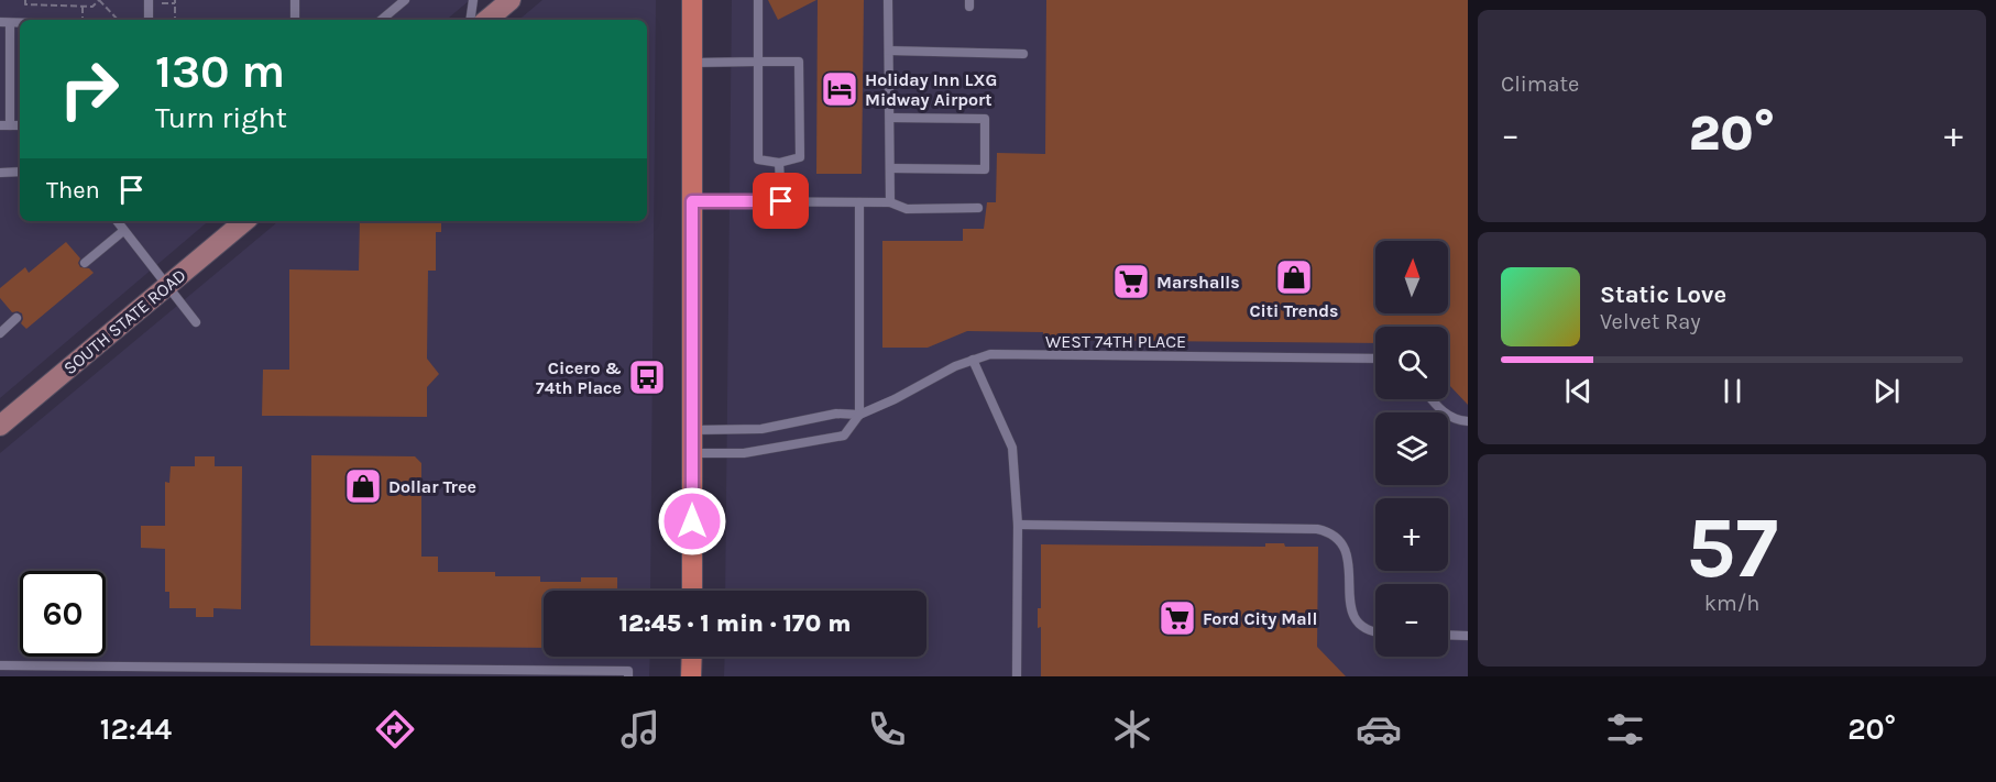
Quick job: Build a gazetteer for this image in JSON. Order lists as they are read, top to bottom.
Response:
{
  "streets": {
    "street": ["SOUTH STATE ROAD"],
    "lane": ["WEST 74TH PLACE"]
  },
  "places": {
    "hotel": ["Holiday Inn LXG Midway Airport"],
    "shop": ["Citi Trends", "Dollar Tree"],
    "supermarket": ["Marshalls", "Ford City Mall"],
    "bus stop": ["Cicero & 74th Place"]
  },
  "north": "top",
  "page": {
    "tile": [
      "Climate",
      ["57", "km/h"]
    ],
    "turn": ["130 m", "Turn right"],
    "heat": ["−", "20°", "+"],
    "then": "Then",
    "map_buttons": ["+", "−"],
    "song": ["Static Love", "Velvet Ray"],
    "limit": "60",
    "trip": "12:45 · 1 min · 170 m",
    "tabs": ["12:44", "20°"]
  }
}
